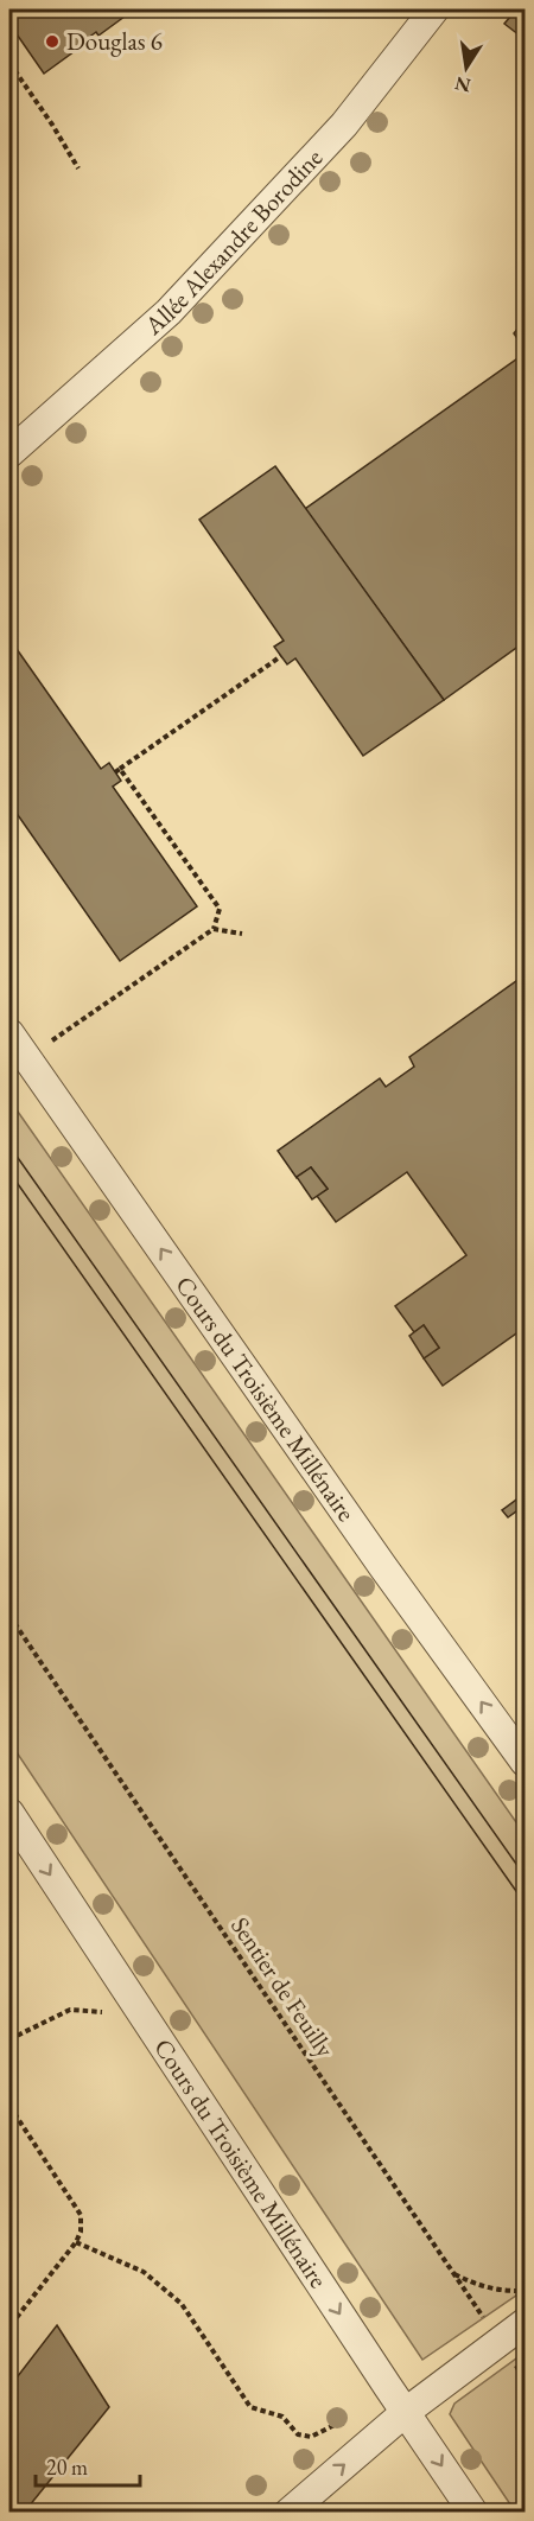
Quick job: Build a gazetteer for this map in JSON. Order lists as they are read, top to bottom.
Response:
{
  "streets": {
    "street": ["Allée Alexandre Borodine", "Cours du Troisième Millénaire"],
    "path": ["Sentier de Feuilly"]
  },
  "places": ["Douglas 6"],
  "scale_bar": "20 m",
  "north": "bottom"
}
